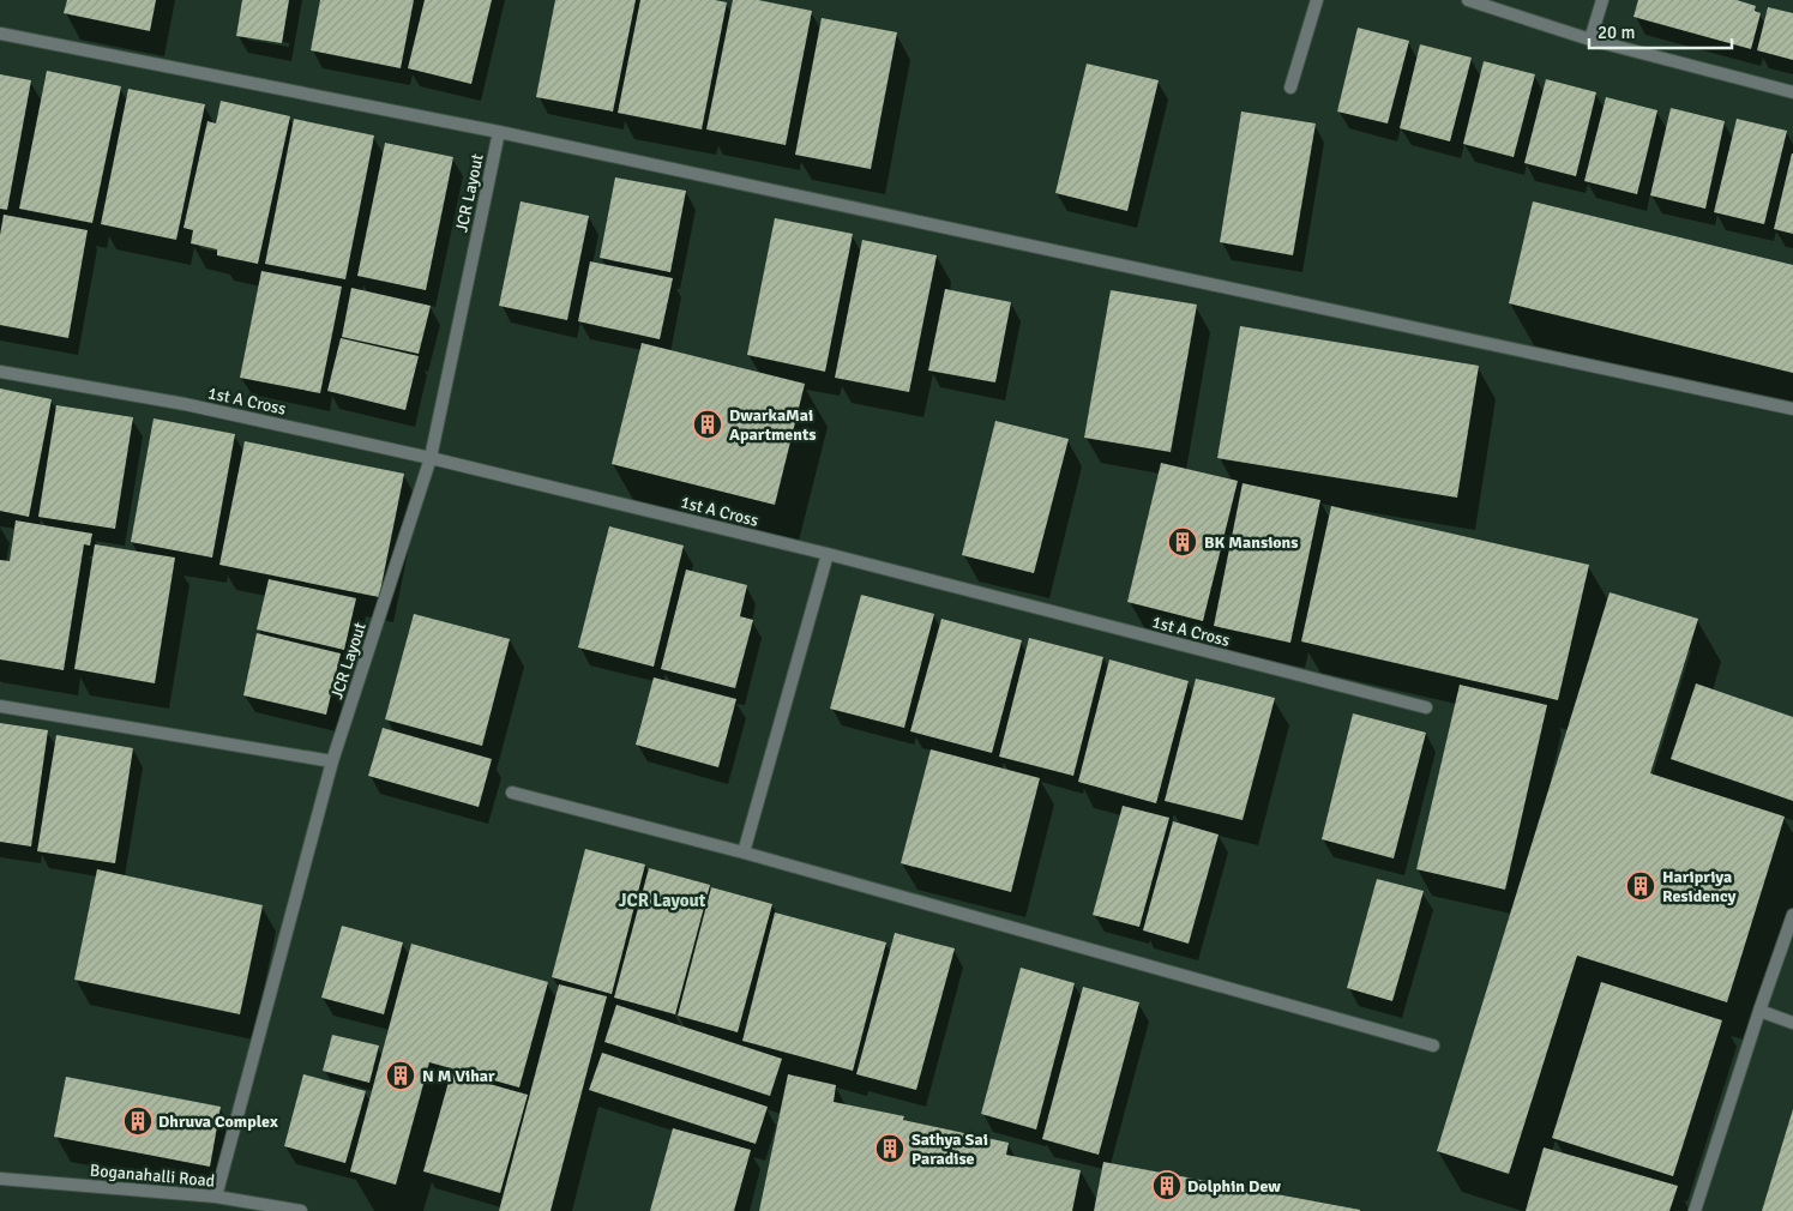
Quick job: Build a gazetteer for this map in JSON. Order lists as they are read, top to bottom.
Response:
{
  "streets": {
    "street": ["JCR Layout", "1st A Cross", "Boganahalli Road"]
  },
  "crossings": [
    ["JCR Layout", "1st A Cross"],
    ["JCR Layout", "Boganahalli Road"]
  ],
  "districts": ["JCR Layout"],
  "places": {
    "building": [
      "DwarkaMai Apartments",
      "BK Mansions",
      "Haripriya Residency",
      "N M Vihar",
      "Dhruva Complex",
      "Sathya Sai Paradise",
      "Dolphin Dew"
    ]
  },
  "scale_bar": "20 m"
}
